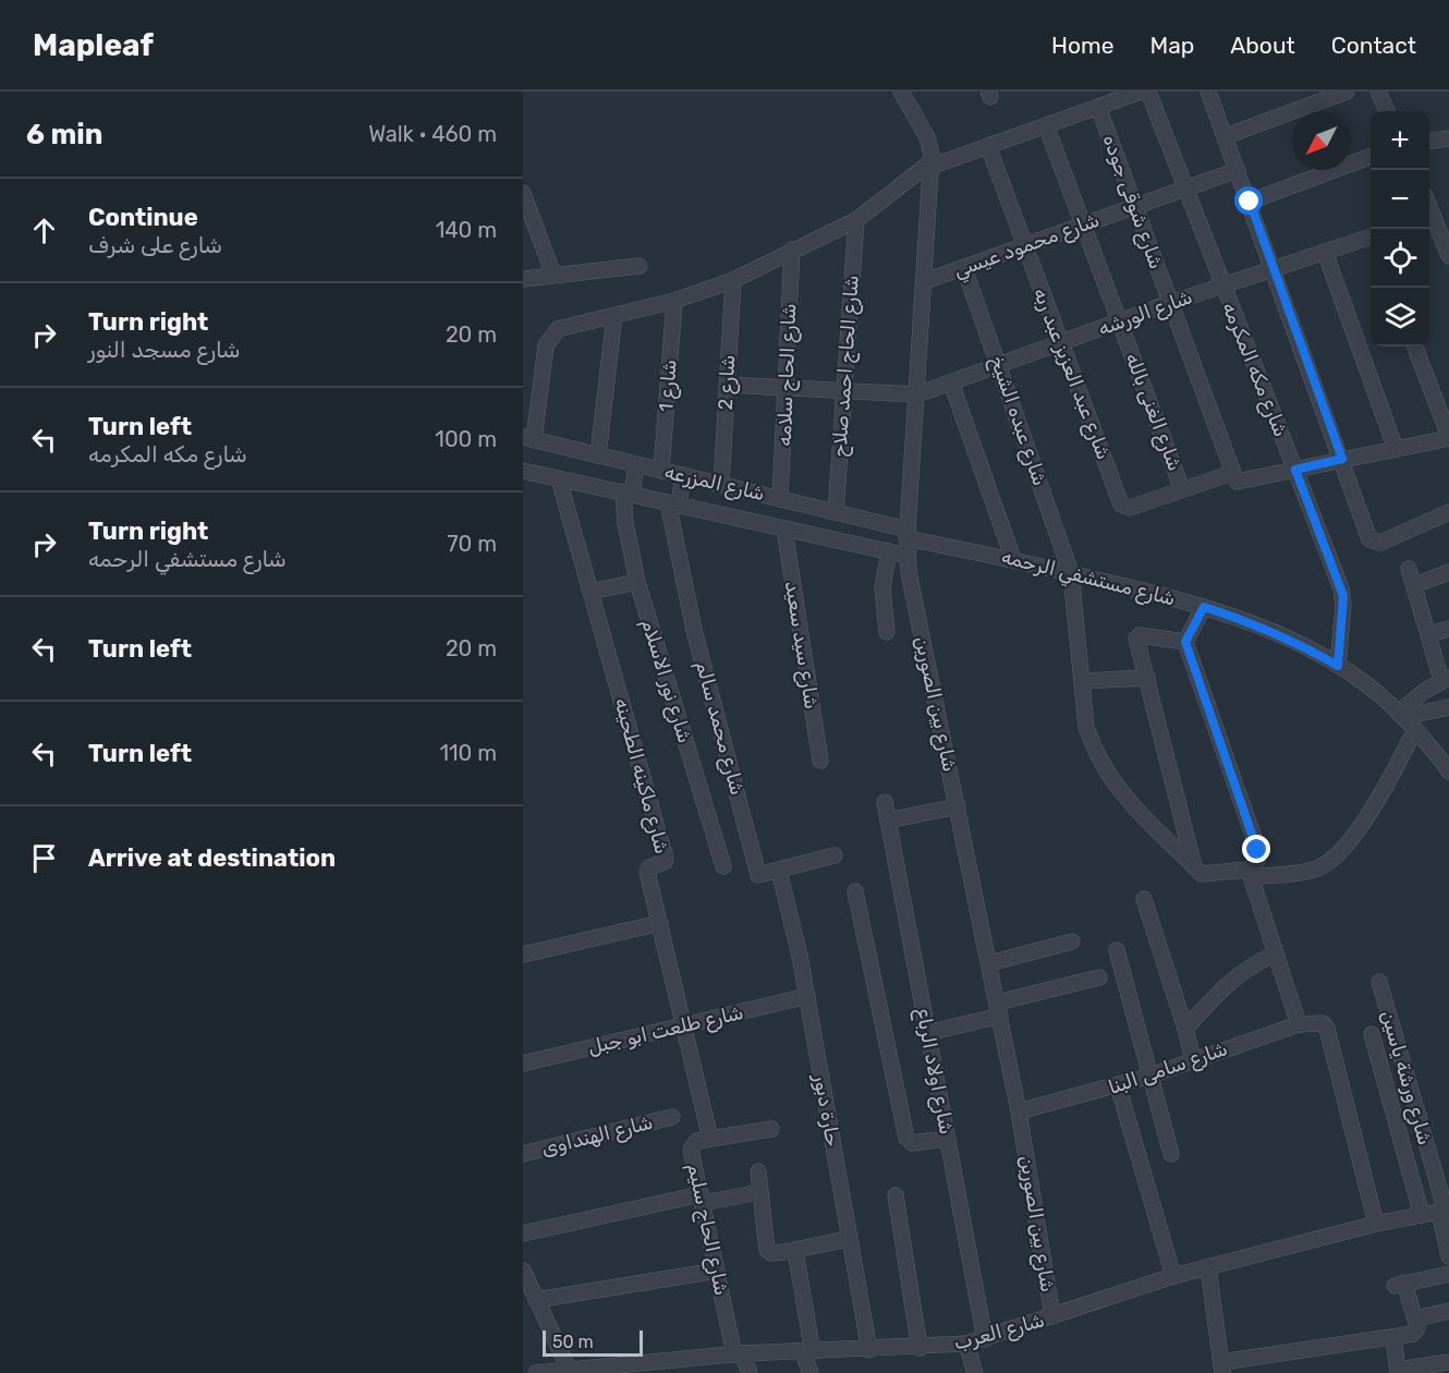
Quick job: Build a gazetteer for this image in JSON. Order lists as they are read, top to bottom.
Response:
{
  "streets": {
    "street": [
      "شارع شوقى جوده",
      "شارع محمود عيسي",
      "شارع الورشه",
      "شارع الحاج احمد صلاح",
      "شارع مكه المكرمه",
      "شارع عبد العزيز عبد ربه",
      "شارع الحاج سلامه",
      "شارع 2",
      "شارع 1",
      "شارع الغنى بالله",
      "شارع عبده الشيخ",
      "شارع المزرعه",
      "شارع مستشفي الرحمه",
      "شارع سيد سعيد",
      "شارع نور الاسلام",
      "شارع بين الصورين",
      "شارع محمد سالم",
      "شارع ماكينه الطحينه",
      "شارع طلعت ابو جبل",
      "شارع سامى البنا",
      "شارع اولاد الرباع",
      "شارع ورشة ياسين",
      "حارة دبور",
      "شارع الهنداوى",
      "شارع الحاج سليم",
      "شارع العرب"
    ]
  },
  "crossings": [
    ["شارع شوقى جوده", "شارع محمود عيسي"],
    ["شارع شوقى جوده", "شارع الورشه"],
    ["شارع محمود عيسي", "شارع مكه المكرمه"],
    ["شارع محمود عيسي", "شارع عبد العزيز عبد ربه"],
    ["شارع محمود عيسي", "شارع الغنى بالله"],
    ["شارع محمود عيسي", "شارع عبده الشيخ"],
    ["شارع محمود عيسي", "شارع بين الصورين"],
    ["شارع الورشه", "شارع مكه المكرمه"],
    ["شارع الورشه", "شارع عبد العزيز عبد ربه"],
    ["شارع الورشه", "شارع الغنى بالله"],
    ["شارع الورشه", "شارع عبده الشيخ"],
    ["شارع الورشه", "شارع بين الصورين"],
    ["شارع الحاج احمد صلاح", "شارع المزرعه"],
    ["شارع مكه المكرمه", "شارع مستشفي الرحمه"],
    ["شارع عبد العزيز عبد ربه", "شارع الغنى بالله"],
    ["شارع الحاج سلامه", "شارع المزرعه"],
    ["شارع 2", "شارع المزرعه"],
    ["شارع 1", "شارع المزرعه"],
    ["شارع عبده الشيخ", "شارع مستشفي الرحمه"],
    ["شارع المزرعه", "شارع مستشفي الرحمه"],
    ["شارع المزرعه", "شارع سيد سعيد"],
    ["شارع المزرعه", "شارع نور الاسلام"],
    ["شارع المزرعه", "شارع بين الصورين"],
    ["شارع المزرعه", "شارع محمد سالم"],
    ["شارع المزرعه", "شارع ماكينه الطحينه"],
    ["شارع مستشفي الرحمه", "شارع بين الصورين"],
    ["شارع بين الصورين", "شارع سامى البنا"],
    ["شارع بين الصورين", "شارع العرب"],
    ["شارع محمد سالم", "حارة دبور"],
    ["شارع ماكينه الطحينه", "شارع طلعت ابو جبل"],
    ["شارع ماكينه الطحينه", "شارع الحاج سليم"],
    ["شارع طلعت ابو جبل", "حارة دبور"],
    ["شارع سامى البنا", "شارع العرب"],
    ["شارع اولاد الرباع", "شارع العرب"],
    ["شارع ورشة ياسين", "شارع العرب"],
    ["حارة دبور", "شارع العرب"],
    ["شارع الحاج سليم", "شارع العرب"]
  ],
  "scale_bar": "50 m",
  "north": "bottom left",
  "page": {
    "header": "Mapleaf",
    "nav": [
      "Home",
      "Map",
      "About",
      "Contact"
    ],
    "heading": ["6 min", "Walk · 460 m"],
    "map_buttons": ["+", "−"],
    "list": [
      ["Continue", "شارع على شرف", "140 m"],
      ["Turn right", "شارع مسجد النور", "20 m"],
      ["Turn left", "شارع مكه المكرمه", "100 m"],
      ["Turn right", "شارع مستشفي الرحمه", "70 m"],
      ["Turn left", "20 m"],
      ["Turn left", "110 m"],
      "Arrive at destination"
    ],
    "scale": "50 m"
  }
}
